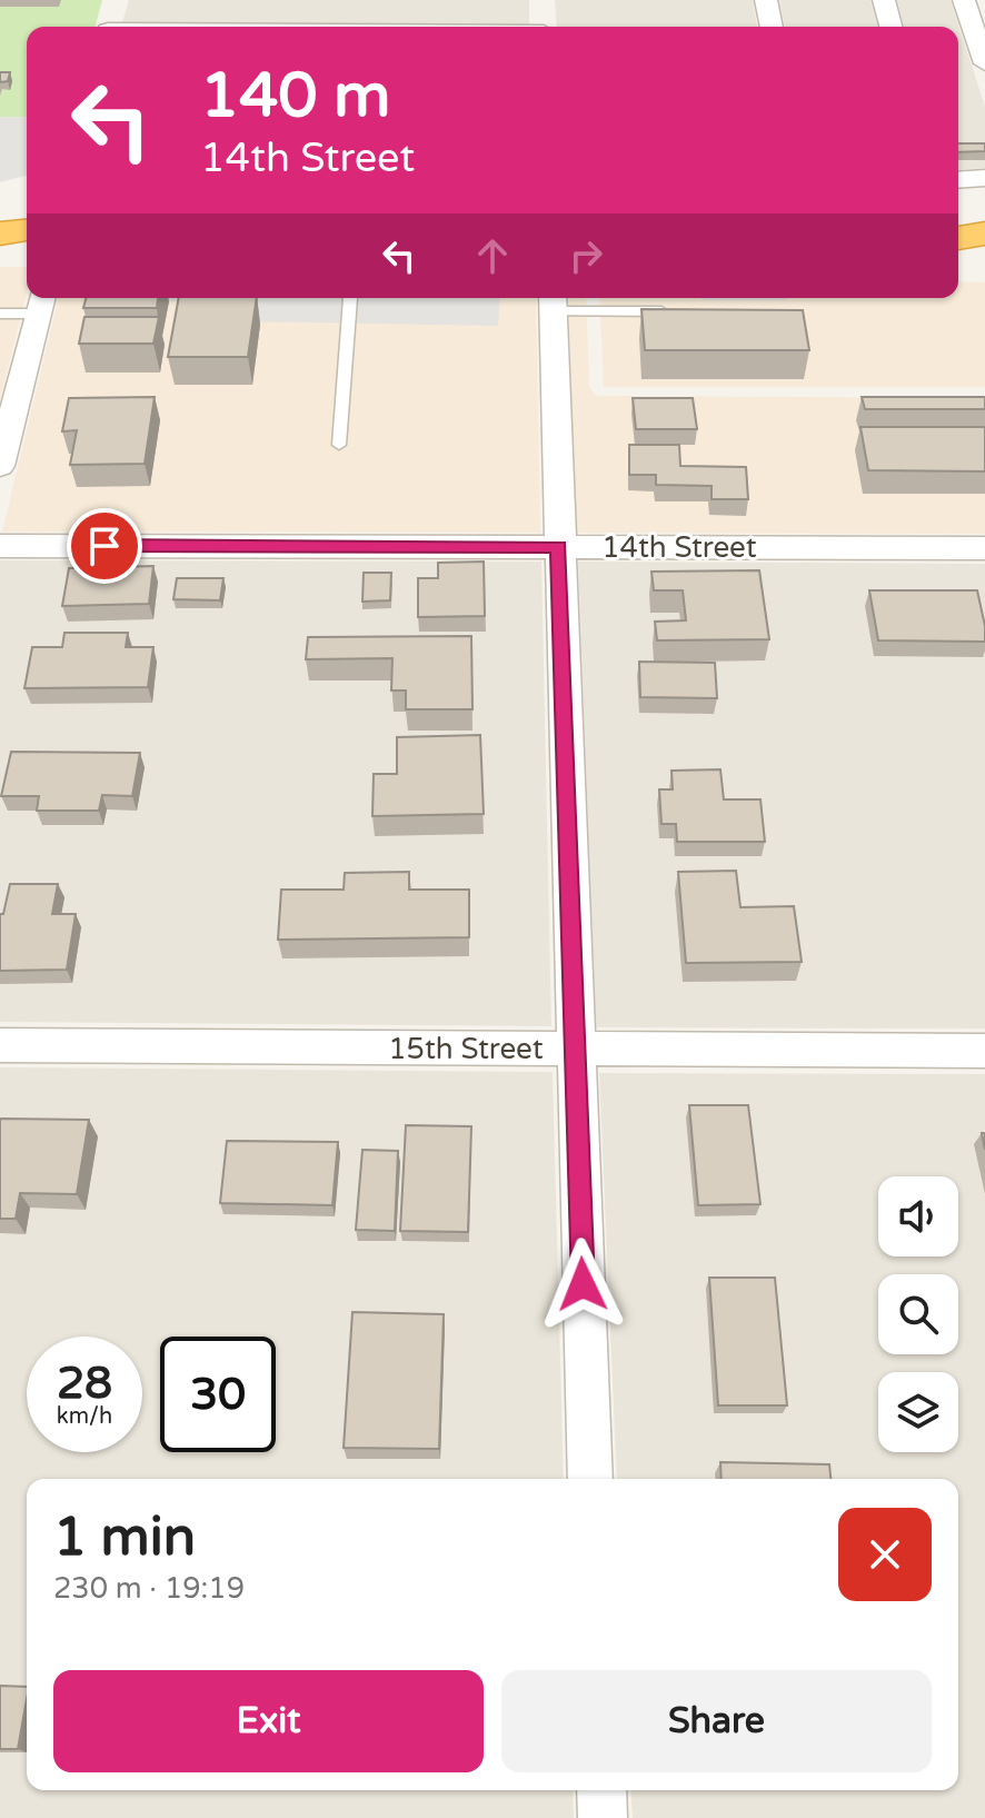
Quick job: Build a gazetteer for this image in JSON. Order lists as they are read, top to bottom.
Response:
{
  "streets": {
    "street": ["14th Street", "15th Street"]
  },
  "page": {
    "turn": ["140 m", "14th Street"],
    "speed": "28 km/h",
    "limit": "30",
    "heading": ["1 min", "230 m · 19:19"],
    "buttons": ["Exit", "Share"]
  }
}
